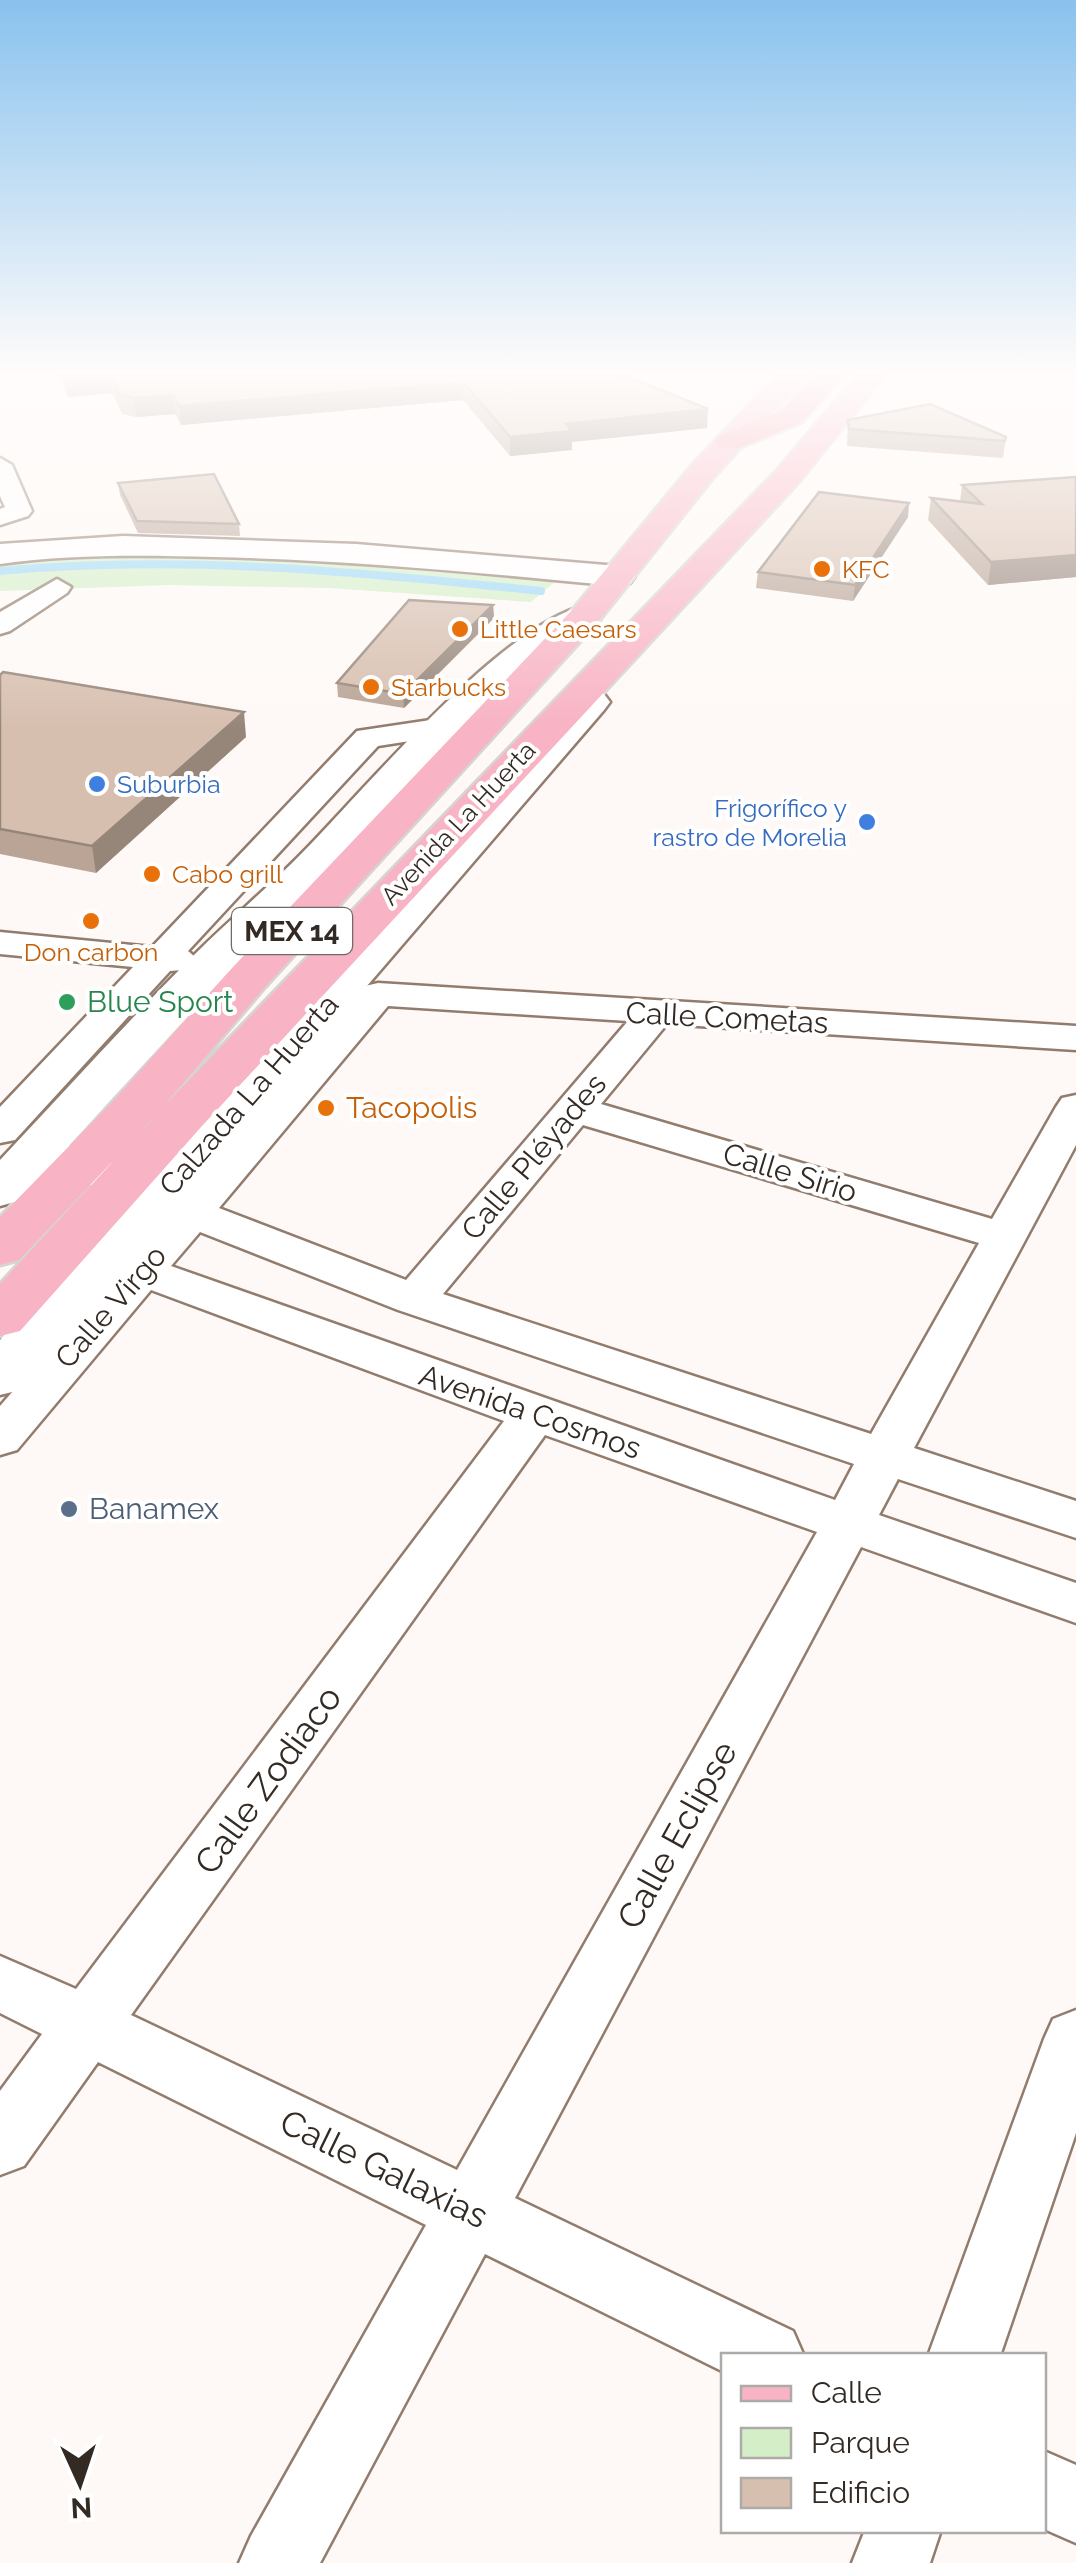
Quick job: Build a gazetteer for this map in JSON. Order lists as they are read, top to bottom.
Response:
{
  "streets": {
    "main road": ["Avenida La Huerta", "MEX 14"],
    "street": [
      "Calle Cometas",
      "Calzada La Huerta",
      "Calle Pléyades",
      "Calle Sirio",
      "Calle Virgo",
      "Avenida Cosmos",
      "Calle Zodiaco",
      "Calle Eclipse",
      "Calle Galaxias"
    ]
  },
  "crossings": [
    ["Avenida La Huerta", "Calzada La Huerta"],
    ["Avenida La Huerta", "Calle Virgo"],
    ["Avenida La Huerta", "Avenida Cosmos"],
    ["Calle Cometas", "Calle Pléyades"],
    ["Calle Cometas", "Calle Virgo"],
    ["Calzada La Huerta", "Calle Virgo"],
    ["Calzada La Huerta", "Avenida Cosmos"],
    ["Calle Pléyades", "Calle Sirio"],
    ["Calle Sirio", "Calle Eclipse"],
    ["Calle Virgo", "Avenida Cosmos"],
    ["Avenida Cosmos", "Calle Zodiaco"],
    ["Avenida Cosmos", "Calle Eclipse"],
    ["Calle Zodiaco", "Calle Galaxias"],
    ["Calle Eclipse", "Calle Galaxias"]
  ],
  "places": [
    "KFC",
    "Little Caesars",
    "Starbucks",
    "Suburbia",
    "Frigorífico y rastro de Morelia",
    "Cabo grill",
    "Don carbon",
    "Blue Sport",
    "Tacopolis",
    "Banamex"
  ],
  "legend": ["Calle", "Parque", "Edificio"],
  "north": "bottom"
}
